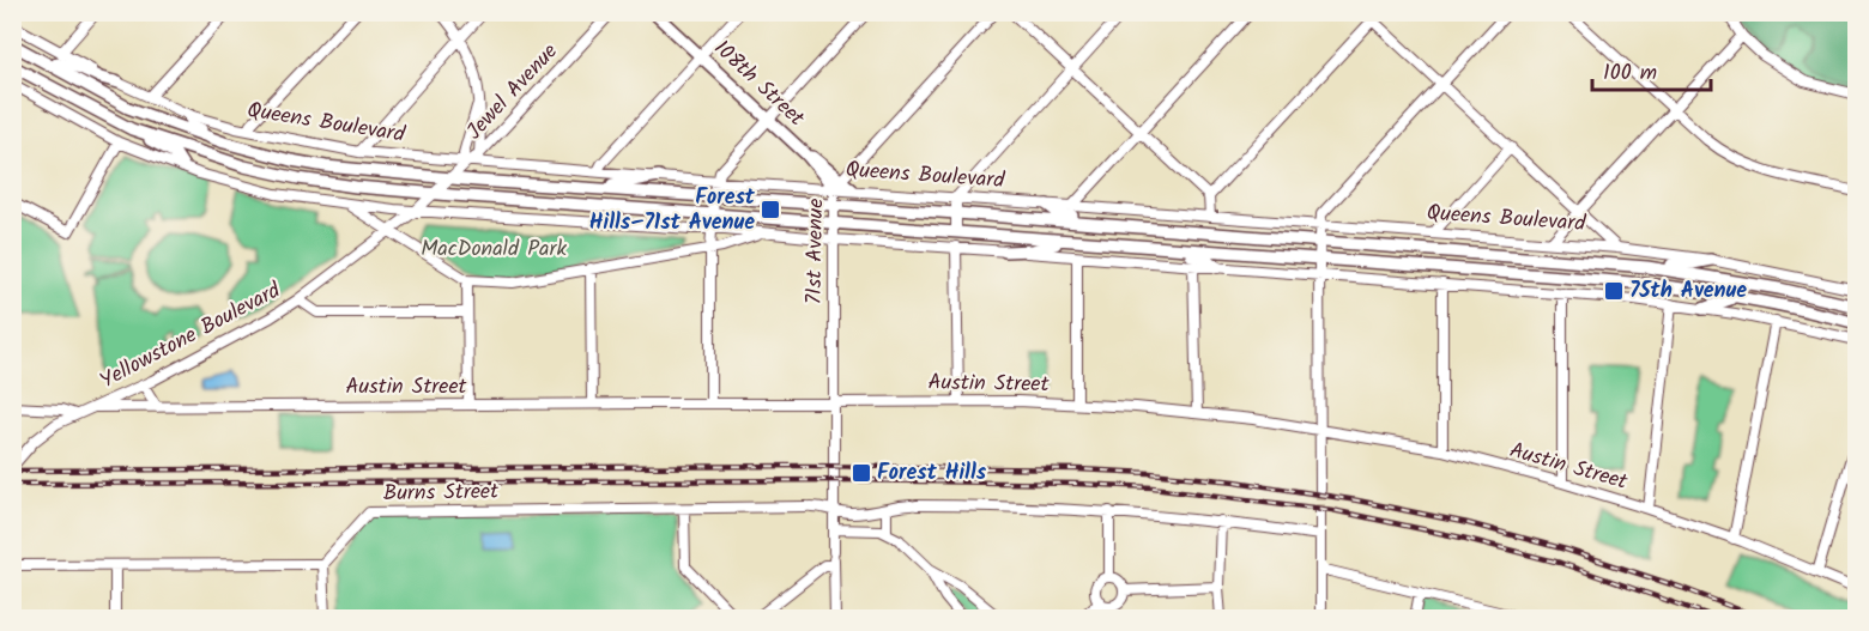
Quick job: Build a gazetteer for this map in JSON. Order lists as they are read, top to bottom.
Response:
{
  "streets": {
    "main road": ["108th Street", "Queens Boulevard"],
    "street": [
      "Jewel Avenue",
      "71st Avenue",
      "Yellowstone Boulevard",
      "Austin Street",
      "Burns Street"
    ]
  },
  "crossings": [
    ["108th Street", "Queens Boulevard"],
    ["108th Street", "71st Avenue"],
    ["Jewel Avenue", "Queens Boulevard"],
    ["Jewel Avenue", "Yellowstone Boulevard"],
    ["Queens Boulevard", "71st Avenue"],
    ["Queens Boulevard", "Yellowstone Boulevard"],
    ["71st Avenue", "Austin Street"],
    ["71st Avenue", "Burns Street"],
    ["Yellowstone Boulevard", "Austin Street"]
  ],
  "parks": ["MacDonald Park"],
  "places": {
    "transit": ["Forest Hills–71st Avenue", "75th Avenue", "Forest Hills"]
  },
  "scale_bar": "100 m"
}
